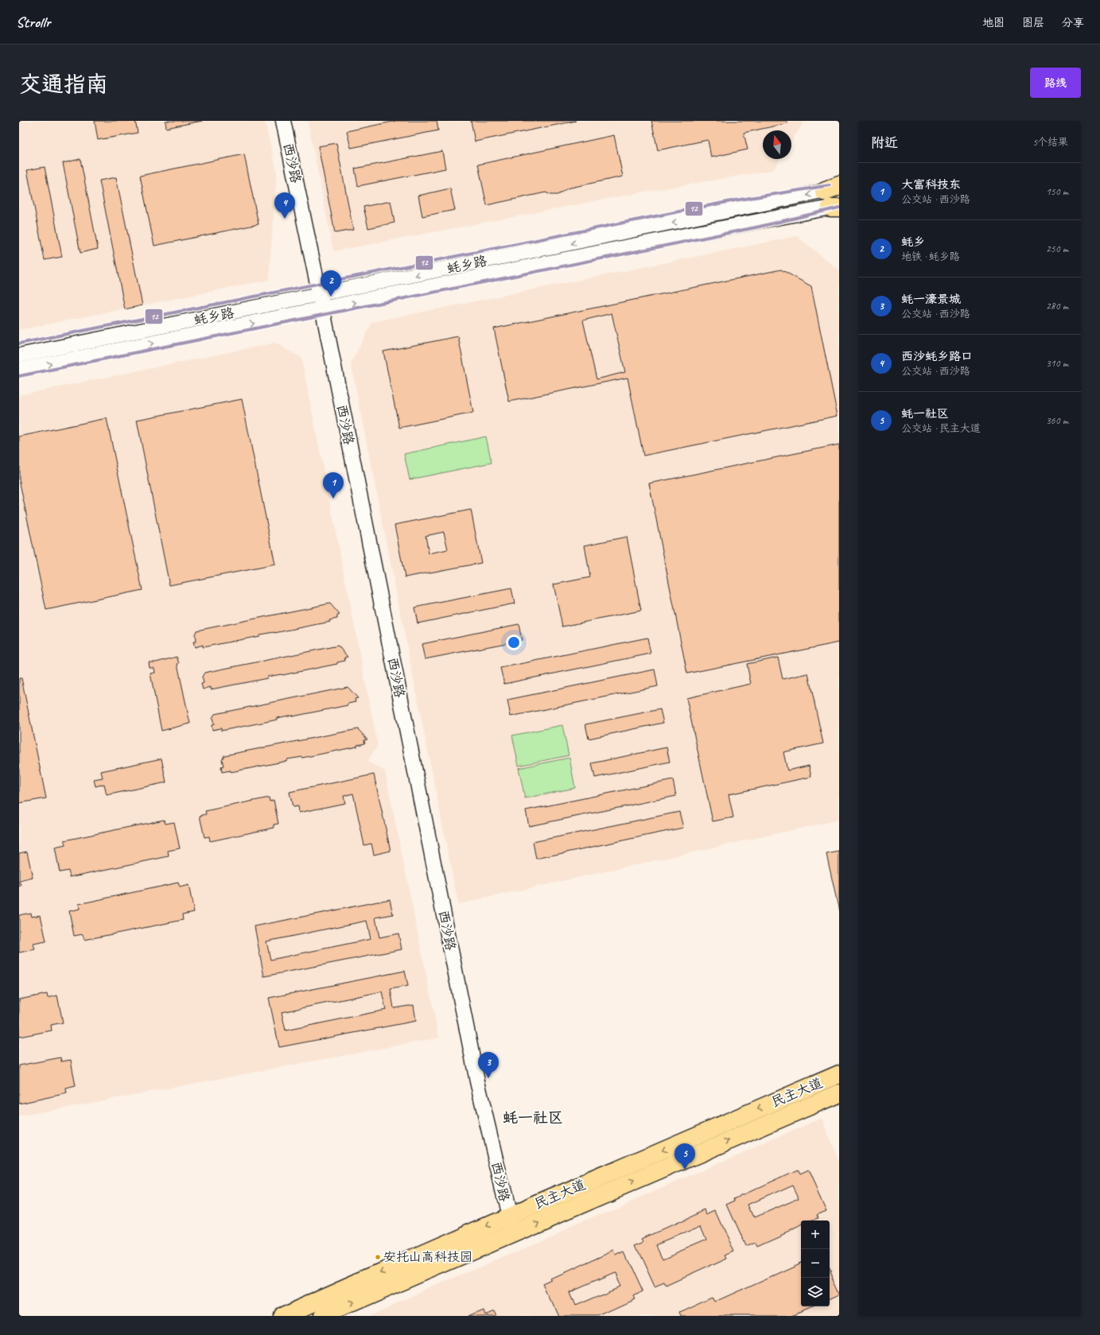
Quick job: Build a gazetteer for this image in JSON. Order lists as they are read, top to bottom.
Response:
{
  "streets": {
    "main road": ["民主大道"],
    "street": ["西沙路", "蚝乡路"]
  },
  "crossings": [
    ["西沙路", "蚝乡路"],
    ["西沙路", "民主大道"]
  ],
  "districts": ["蚝一社区"],
  "places": ["安托山高科技园"],
  "lines": ["transit line 12"],
  "north": "top",
  "page": {
    "header": "Strollr",
    "nav": ["地图", "图层", "分享"],
    "buttons": "路线",
    "title": "交通指南",
    "heading": ["附近", "5个结果"],
    "list": [
      {
        "mark": "1",
        "name": "大富科技东",
        "note": "公交站 · 西沙路",
        "value": "150 m"
      },
      {
        "mark": "2",
        "name": "蚝乡",
        "note": "地铁 · 蚝乡路",
        "value": "250 m"
      },
      {
        "mark": "3",
        "name": "蚝一濠景城",
        "note": "公交站 · 西沙路",
        "value": "280 m"
      },
      {
        "mark": "4",
        "name": "西沙蚝乡路口",
        "note": "公交站 · 西沙路",
        "value": "310 m"
      },
      {
        "mark": "5",
        "name": "蚝一社区",
        "note": "公交站 · 民主大道",
        "value": "360 m"
      }
    ],
    "pins": [
      "4",
      "2",
      "1",
      "3",
      "5"
    ],
    "map_buttons": ["+", "−"]
  }
}
